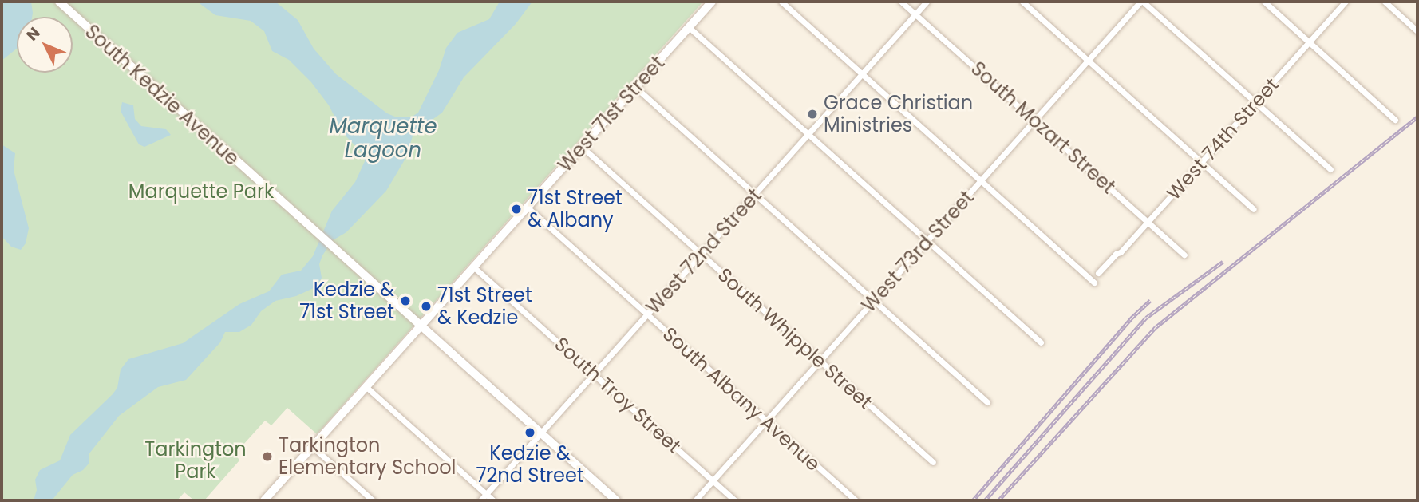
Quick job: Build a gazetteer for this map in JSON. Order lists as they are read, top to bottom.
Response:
{
  "streets": {
    "main road": ["South Kedzie Avenue", "West 71st Street"],
    "street": [
      "South Mozart Street",
      "West 74th Street",
      "West 72nd Street",
      "West 73rd Street",
      "South Whipple Street",
      "South Troy Street",
      "South Albany Avenue"
    ]
  },
  "crossings": [
    ["South Kedzie Avenue", "West 71st Street"],
    ["South Kedzie Avenue", "West 72nd Street"],
    ["West 71st Street", "South Whipple Street"],
    ["West 71st Street", "South Troy Street"],
    ["West 71st Street", "South Albany Avenue"],
    ["South Mozart Street", "West 74th Street"],
    ["South Mozart Street", "West 72nd Street"],
    ["South Mozart Street", "West 73rd Street"],
    ["West 72nd Street", "South Whipple Street"],
    ["West 72nd Street", "South Troy Street"],
    ["West 72nd Street", "South Albany Avenue"],
    ["West 73rd Street", "South Whipple Street"],
    ["West 73rd Street", "South Troy Street"],
    ["West 73rd Street", "South Albany Avenue"]
  ],
  "water": ["Marquette Lagoon"],
  "parks": ["Marquette Park", "Tarkington Park"],
  "places": [
    "Grace Christian Ministries",
    "71st Street & Albany",
    "Kedzie & 71st Street",
    "71st Street & Kedzie",
    "Kedzie & 72nd Street",
    "Tarkington Elementary School"
  ],
  "north": "top left"
}
